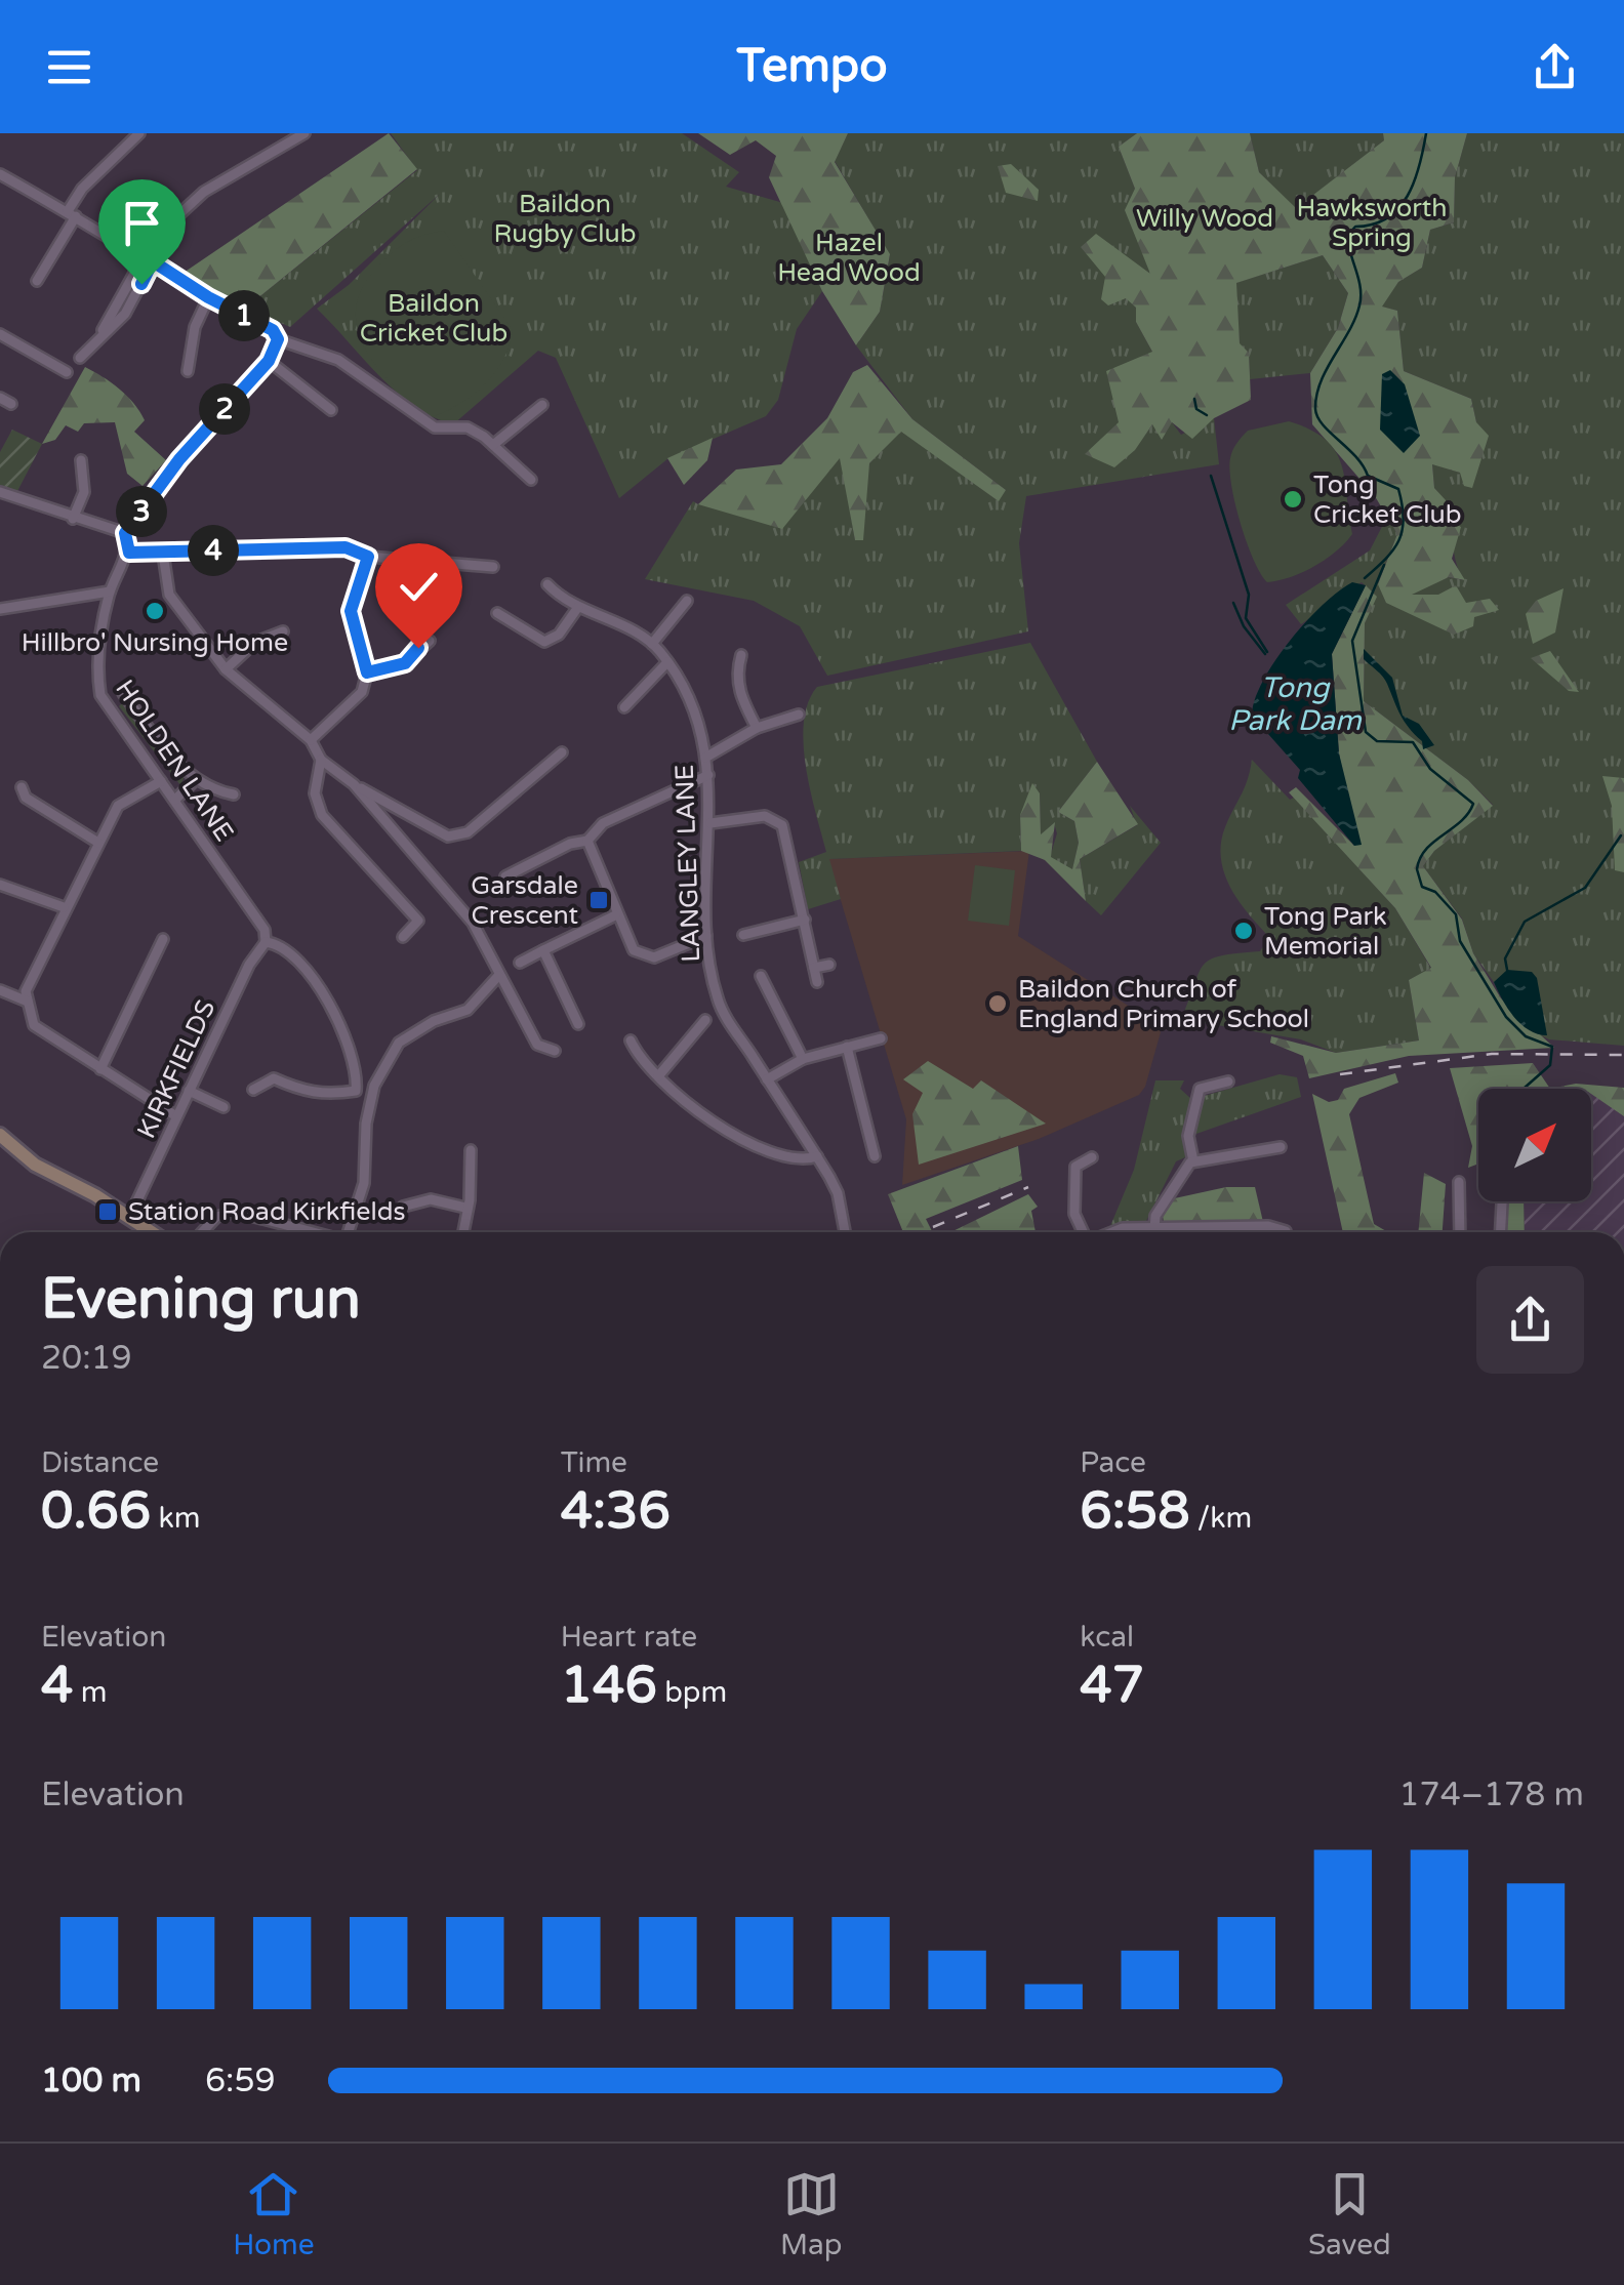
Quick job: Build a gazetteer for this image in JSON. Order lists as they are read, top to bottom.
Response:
{
  "streets": {
    "street": ["HOLDEN LANE", "LANGLEY LANE", "KIRKFIELDS"]
  },
  "crossings": [
    ["HOLDEN LANE", "KIRKFIELDS"]
  ],
  "water": ["Tong Park Dam"],
  "parks": [
    "Baildon Rugby Club",
    "Hawksworth Spring",
    "Willy Wood",
    "Hazel Head Wood",
    "Baildon Cricket Club"
  ],
  "places": {
    "other": [
      "Tong Cricket Club",
      "Hillbro' Nursing Home",
      "Tong Park Memorial",
      "Baildon Church of England Primary School"
    ],
    "transit": ["Garsdale Crescent", "Station Road Kirkfields"]
  },
  "north": "top right",
  "page": {
    "header": "Tempo",
    "pins": [
      "1",
      "2",
      "3",
      "4"
    ],
    "heading": ["Evening run", "20:19"],
    "stats": [
      ["Distance", "0.66 km"],
      ["Time", "4:36"],
      ["Pace", "6:58 /km"],
      ["Elevation", "4 m"],
      ["Heart rate", "146 bpm"],
      ["kcal", "47"]
    ],
    "chart": ["Elevation", "174–178 m"],
    "list": [
      {
        "name": "100 m",
        "note": "6:59"
      }
    ],
    "tabs": ["Home", "Map", "Saved"]
  }
}
